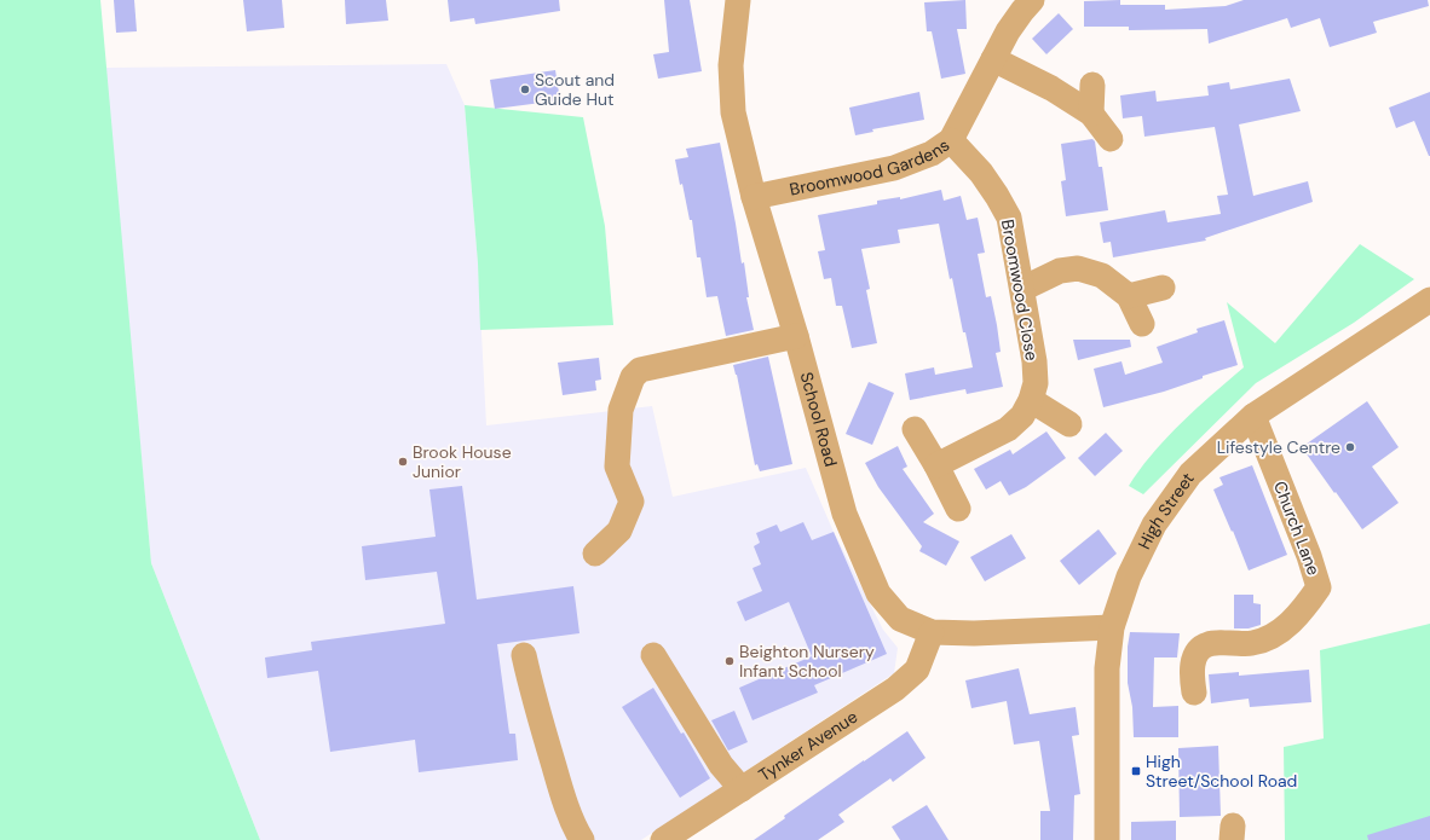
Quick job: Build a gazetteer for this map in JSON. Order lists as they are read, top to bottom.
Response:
{
  "streets": {
    "street": [
      "Broomwood Gardens",
      "Broomwood Close",
      "School Road",
      "High Street",
      "Church Lane",
      "Tynker Avenue"
    ]
  },
  "crossings": [
    ["Broomwood Gardens", "Broomwood Close"],
    ["Broomwood Gardens", "School Road"],
    ["School Road", "High Street"],
    ["School Road", "Tynker Avenue"],
    ["High Street", "Church Lane"]
  ],
  "places": {
    "other": [
      "Scout and Guide Hut",
      "Lifestyle Centre",
      "Brook House Junior",
      "Beighton Nursery Infant School"
    ],
    "transit": ["High Street/School Road"]
  }
}
